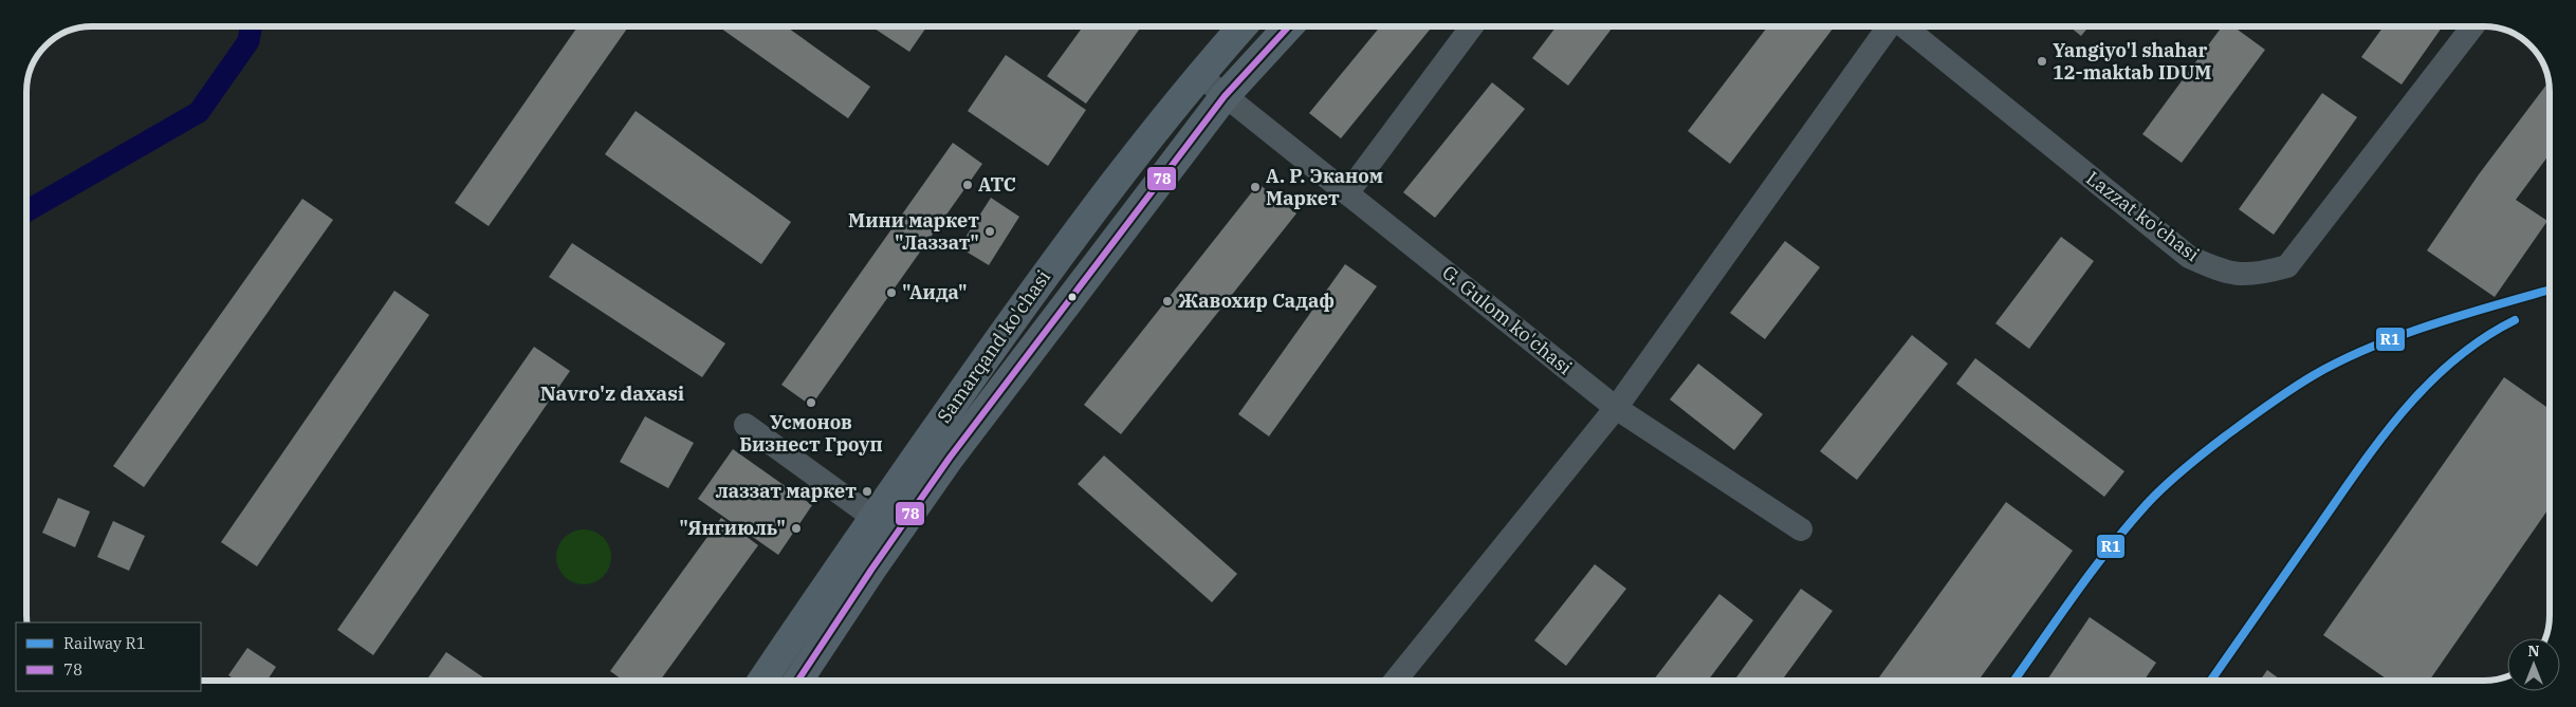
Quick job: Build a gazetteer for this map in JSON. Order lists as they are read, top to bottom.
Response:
{
  "streets": {
    "main road": ["Samarqand ko'chasi"],
    "street": ["Lazzat ko'chasi", "G. Gulom ko'chasi"]
  },
  "crossings": [
    ["G. Gulom ko'chasi", "Samarqand ko'chasi"]
  ],
  "districts": ["Navro'z daxasi"],
  "places": [
    "Yangiyo'l shahar 12-maktab IDUM",
    "АТС",
    "А. Р. Эканом Маркет",
    "Мини маркет \"Лаззат\"",
    "\"Аида\"",
    "Жавохир Садаф",
    "Усмонов Бизнест Гроуп",
    "лаззат маркет",
    "\"Янгиюль\""
  ],
  "lines": ["transit line 78", "rail line R1"],
  "legend": ["Railway R1", "78"],
  "north": "top"
}
